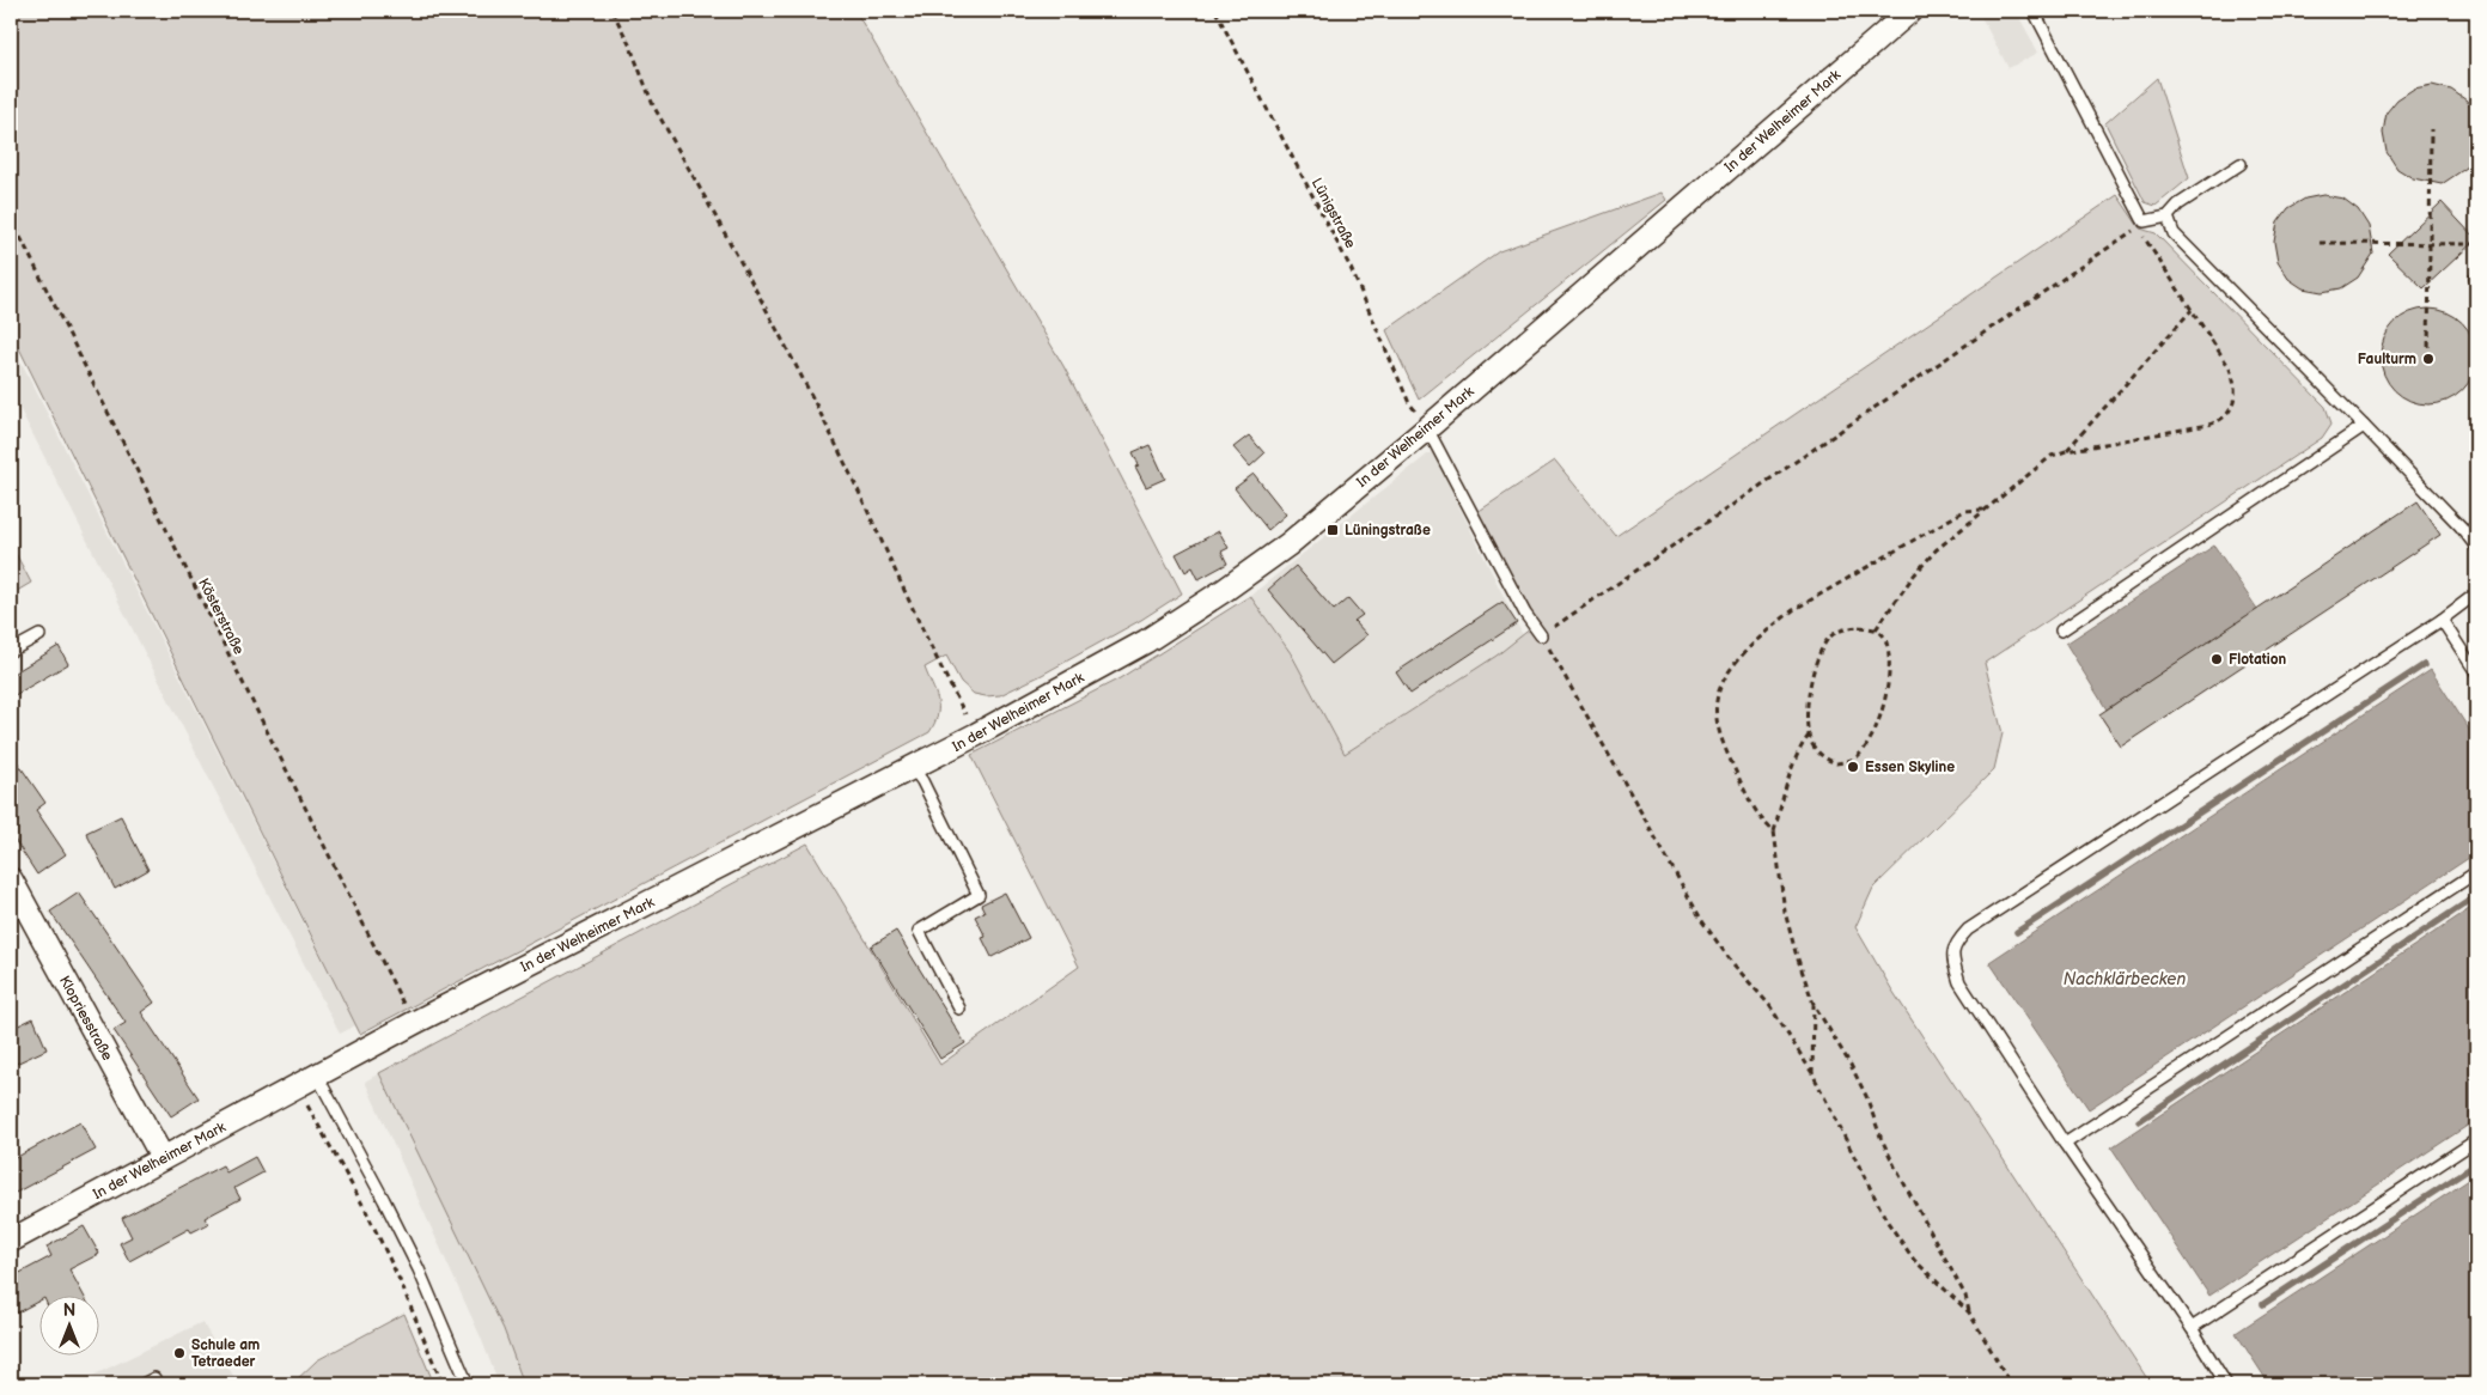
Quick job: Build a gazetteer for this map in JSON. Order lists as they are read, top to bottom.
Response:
{
  "streets": {
    "street": ["In der Welheimer Mark", "Klopriesstraße"],
    "path": ["Lünigstraße", "Kösterstraße"]
  },
  "crossings": [
    ["In der Welheimer Mark", "Lünigstraße"],
    ["In der Welheimer Mark", "Kösterstraße"],
    ["In der Welheimer Mark", "Klopriesstraße"]
  ],
  "water": ["Nachklärbecken"],
  "places": {
    "other": [
      "Faulturm",
      "Flotation",
      "Essen Skyline",
      "Schule am Tetraeder"
    ],
    "transit": ["Lüningstraße"]
  },
  "north": "top"
}
